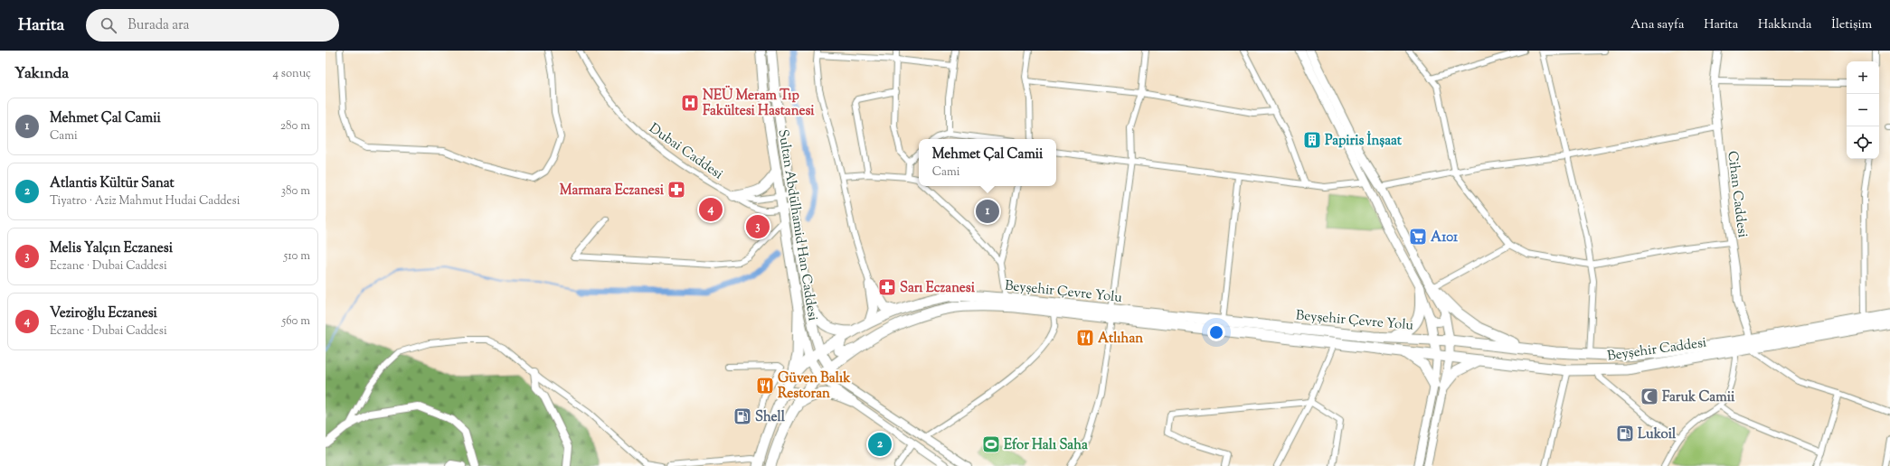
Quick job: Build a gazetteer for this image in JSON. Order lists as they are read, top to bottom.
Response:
{
  "streets": {
    "highway": ["Beyşehir Çevre Yolu", "Beyşehir Caddesi"],
    "main road": ["Sultan Abdülhamid Han Caddesi"],
    "street": ["Dubai Caddesi", "Cihan Caddesi"]
  },
  "crossings": [
    ["Dubai Caddesi", "Sultan Abdülhamid Han Caddesi"],
    ["Cihan Caddesi", "Beyşehir Caddesi"],
    ["Sultan Abdülhamid Han Caddesi", "Beyşehir Çevre Yolu"],
    ["Beyşehir Çevre Yolu", "Beyşehir Caddesi"]
  ],
  "places": {
    "hospital": ["NEÜ Meram Tıp Fakültesi Hastanesi"],
    "building": ["Papiris İnşaat"],
    "pharmacy": ["Marmara Eczanesi", "Sarı Eczanesi"],
    "supermarket": ["A101"],
    "restaurant": ["Atlıhan", "Güven Balık Restoran"],
    "mosque": ["Faruk Camii"],
    "fuel station": ["Shell", "Lukoil"],
    "sports": ["Efor Halı Saha"]
  },
  "page": {
    "header": "Harita",
    "search": "Burada ara",
    "nav": [
      "Ana sayfa",
      "Harita",
      "Hakkında",
      "İletişim"
    ],
    "heading": ["Yakında", "4 sonuç"],
    "map_buttons": ["+", "−"],
    "list": [
      {
        "mark": "1",
        "name": "Mehmet Çal Camii",
        "note": "Cami",
        "value": "280 m"
      },
      {
        "mark": "2",
        "name": "Atlantis Kültür Sanat",
        "note": "Tiyatro · Aziz Mahmut Hudai Caddesi",
        "value": "380 m"
      },
      {
        "mark": "3",
        "name": "Melis Yalçın Eczanesi",
        "note": "Eczane · Dubai Caddesi",
        "value": "510 m"
      },
      {
        "mark": "4",
        "name": "Veziroğlu Eczanesi",
        "note": "Eczane · Dubai Caddesi",
        "value": "560 m"
      }
    ],
    "popup": ["Mehmet Çal Camii", "Cami"],
    "pins": [
      "4",
      "1",
      "3",
      "2"
    ]
  }
}
